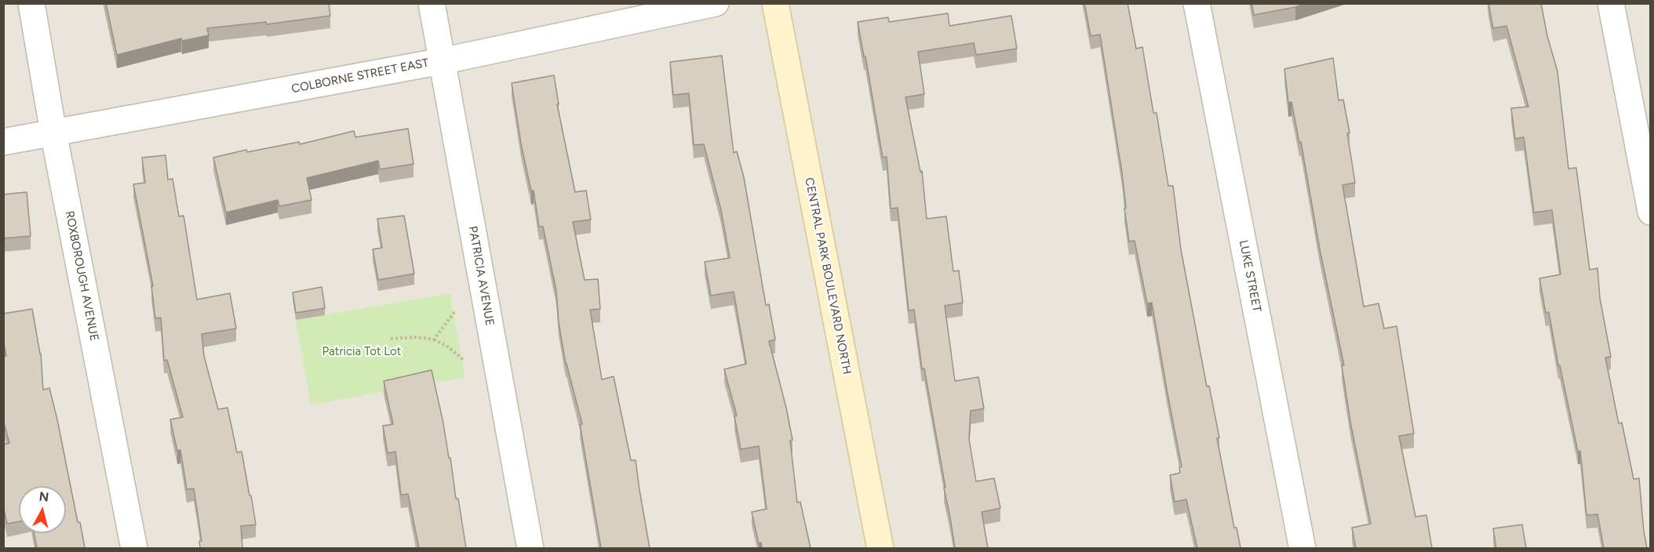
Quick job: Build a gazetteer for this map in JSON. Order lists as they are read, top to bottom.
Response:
{
  "streets": {
    "street": [
      "COLBORNE STREET EAST",
      "ROXBOROUGH AVENUE",
      "PATRICIA AVENUE",
      "CENTRAL PARK BOULEVARD NORTH",
      "LUKE STREET"
    ]
  },
  "crossings": [
    ["COLBORNE STREET EAST", "ROXBOROUGH AVENUE"],
    ["COLBORNE STREET EAST", "PATRICIA AVENUE"]
  ],
  "parks": ["Patricia Tot Lot"],
  "north": "top"
}
